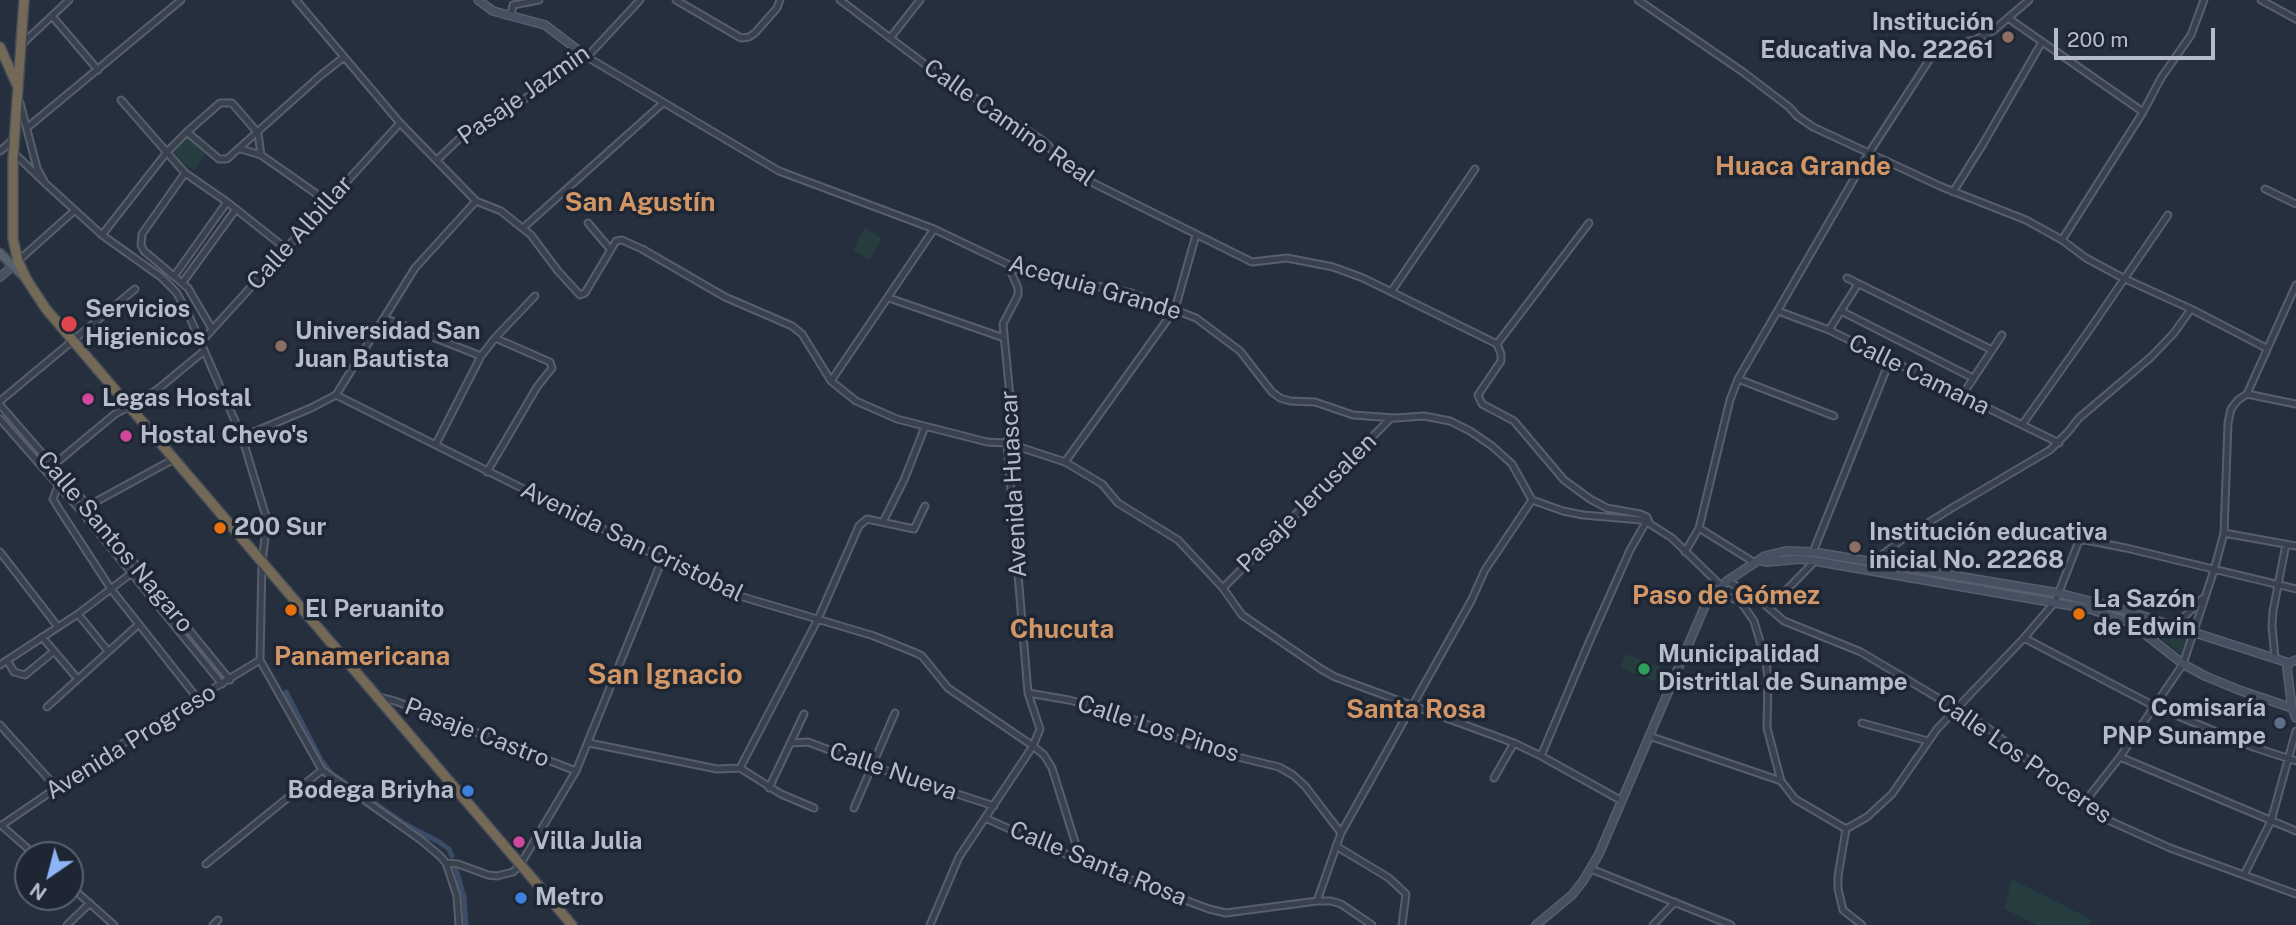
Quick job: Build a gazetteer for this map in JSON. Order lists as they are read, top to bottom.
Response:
{
  "streets": {
    "street": [
      "Pasaje Jazmin",
      "Calle Camino Real",
      "Calle Albillar",
      "Acequia Grande",
      "Calle Camana",
      "Avenida Huascar",
      "Pasaje Jerusalen",
      "Calle Santos Nagaro",
      "Avenida San Cristobal",
      "Calle Los Pinos",
      "Pasaje Castro",
      "Avenida Progreso",
      "Calle Los Proceres",
      "Calle Nueva",
      "Calle Santa Rosa"
    ]
  },
  "crossings": [
    ["Pasaje Jazmin", "Acequia Grande"],
    ["Acequia Grande", "Avenida Huascar"],
    ["Acequia Grande", "Pasaje Jerusalen"],
    ["Avenida Huascar", "Avenida San Cristobal"],
    ["Avenida Huascar", "Calle Los Pinos"],
    ["Calle Santos Nagaro", "Avenida Progreso"]
  ],
  "districts": [
    "Huaca Grande",
    "San Agustín",
    "Paso de Gómez",
    "Chucuta",
    "Panamericana",
    "San Ignacio",
    "Santa Rosa"
  ],
  "places": [
    "Institución Educativa No. 22261",
    "Servicios Higienicos",
    "Universidad San Juan Bautista",
    "Legas Hostal",
    "Hostal Chevo's",
    "200 Sur",
    "Institución educativa inicial No. 22268",
    "El Peruanito",
    "La Sazón de Edwin",
    "Municipalidad Distritlal de Sunampe",
    "Comisaría PNP Sunampe",
    "Bodega Briyha",
    "Villa Julia",
    "Metro"
  ],
  "scale_bar": "200 m",
  "north": "bottom left"
}
